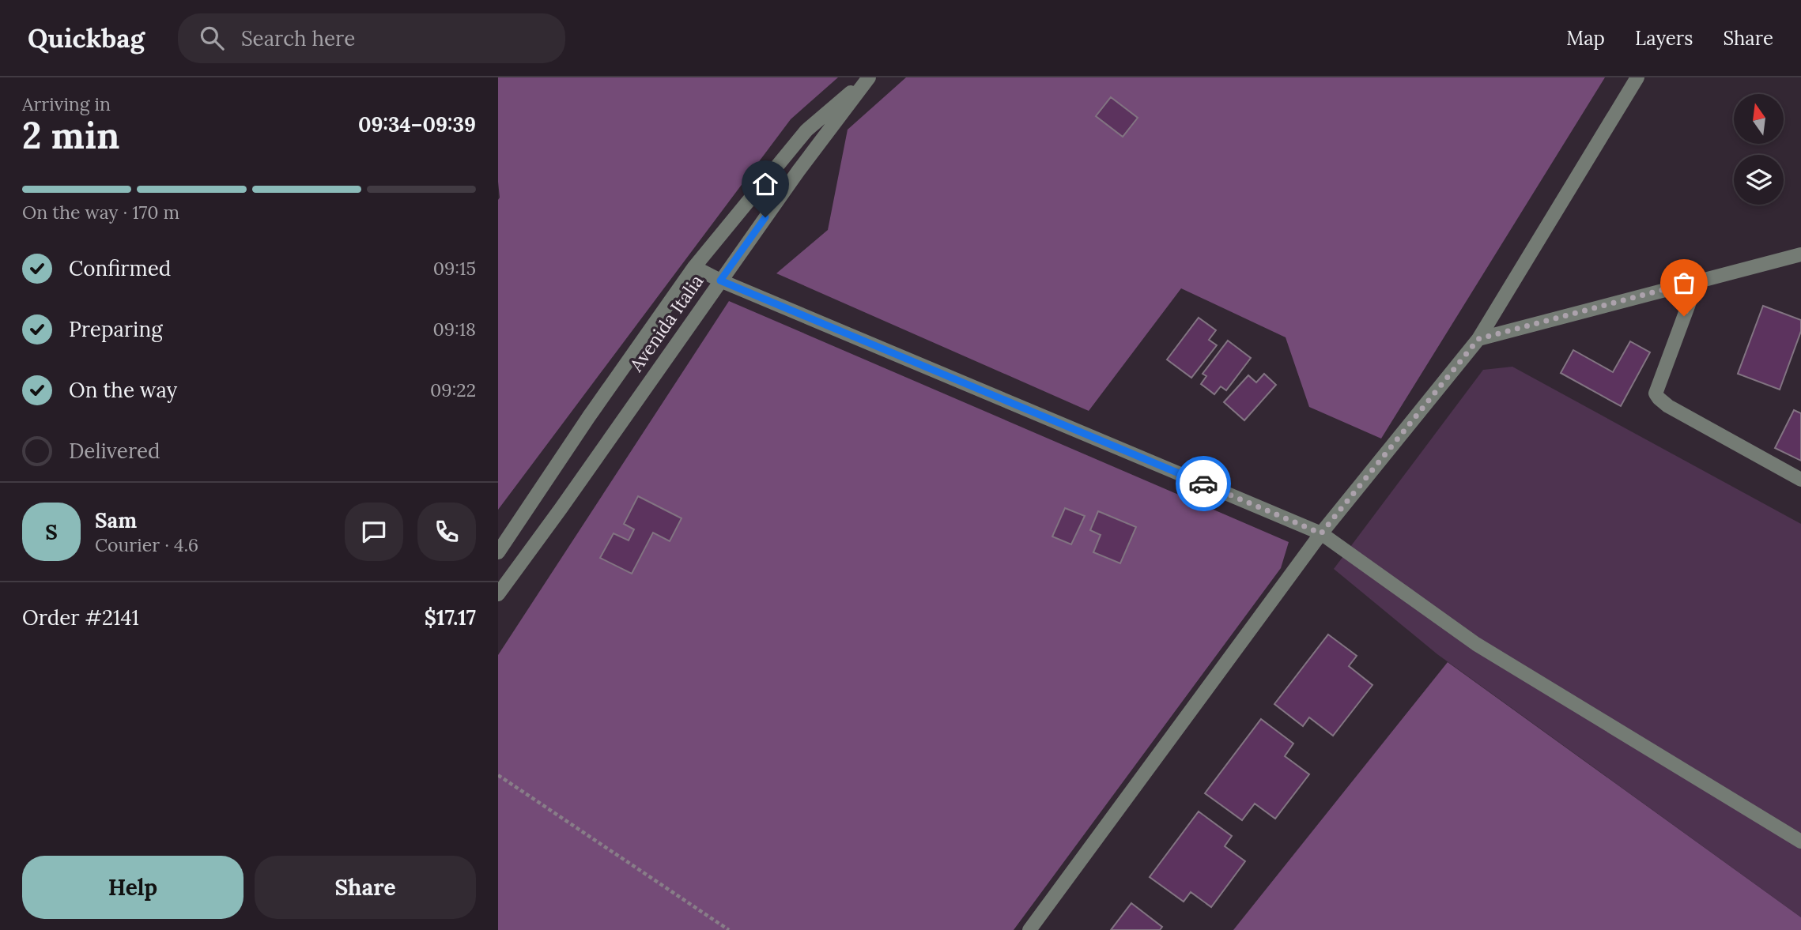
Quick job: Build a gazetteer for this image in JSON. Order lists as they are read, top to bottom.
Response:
{
  "streets": {
    "street": ["Avenida Italia"]
  },
  "north": "top",
  "page": {
    "header": "Quickbag",
    "search": "Search here",
    "nav": ["Map", "Layers", "Share"],
    "heading": ["2 min", "Arriving in", "09:34–09:39"],
    "panel": [
      "Sam",
      "Courier · 4.6",
      "Order #2141",
      "$17.17"
    ],
    "bar": "On the way · 170 m",
    "list": [
      ["Confirmed", "09:15"],
      ["Preparing", "09:18"],
      ["On the way", "09:22"],
      "Delivered"
    ],
    "round": "S",
    "buttons": ["Help", "Share"]
  }
}
